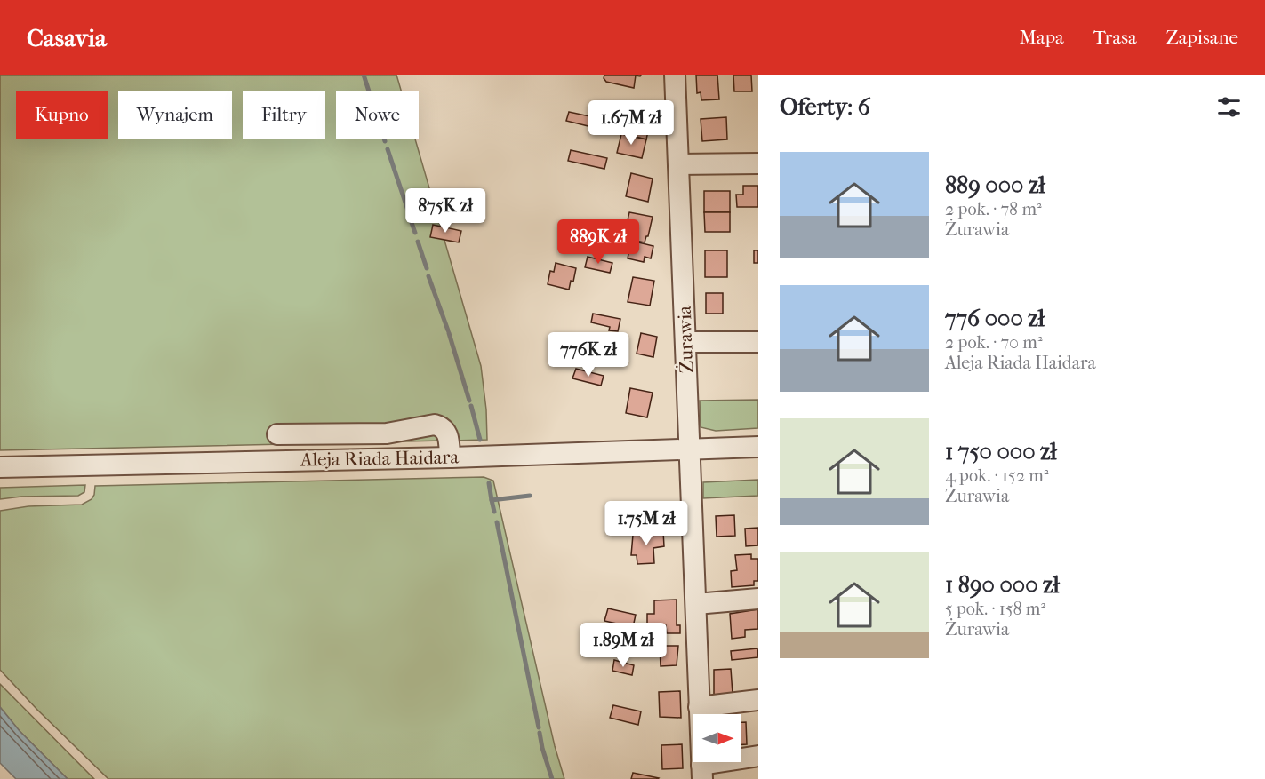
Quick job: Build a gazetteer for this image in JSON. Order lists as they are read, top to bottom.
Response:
{
  "streets": {
    "street": ["Żurawia", "Aleja Riada Haidara"]
  },
  "crossings": [
    ["Żurawia", "Aleja Riada Haidara"]
  ],
  "north": "right",
  "page": {
    "header": "Casavia",
    "nav": ["Mapa", "Trasa", "Zapisane"],
    "heading": "Oferty: 6",
    "chip": [
      "Kupno",
      "Wynajem",
      "Filtry",
      "Nowe"
    ],
    "price": [
      "1.67M zł",
      "875K zł",
      "889K zł",
      "776K zł",
      "1.75M zł",
      "1.89M zł"
    ],
    "list": [
      {
        "name": "889 000 zł",
        "note": "2 pok. · 78 m² · Żurawia"
      },
      {
        "name": "776 000 zł",
        "note": "2 pok. · 70 m² · Aleja Riada Haidara"
      },
      {
        "name": "1 750 000 zł",
        "note": "4 pok. · 152 m² · Żurawia"
      },
      {
        "name": "1 890 000 zł",
        "note": "5 pok. · 158 m² · Żurawia"
      }
    ]
  }
}
